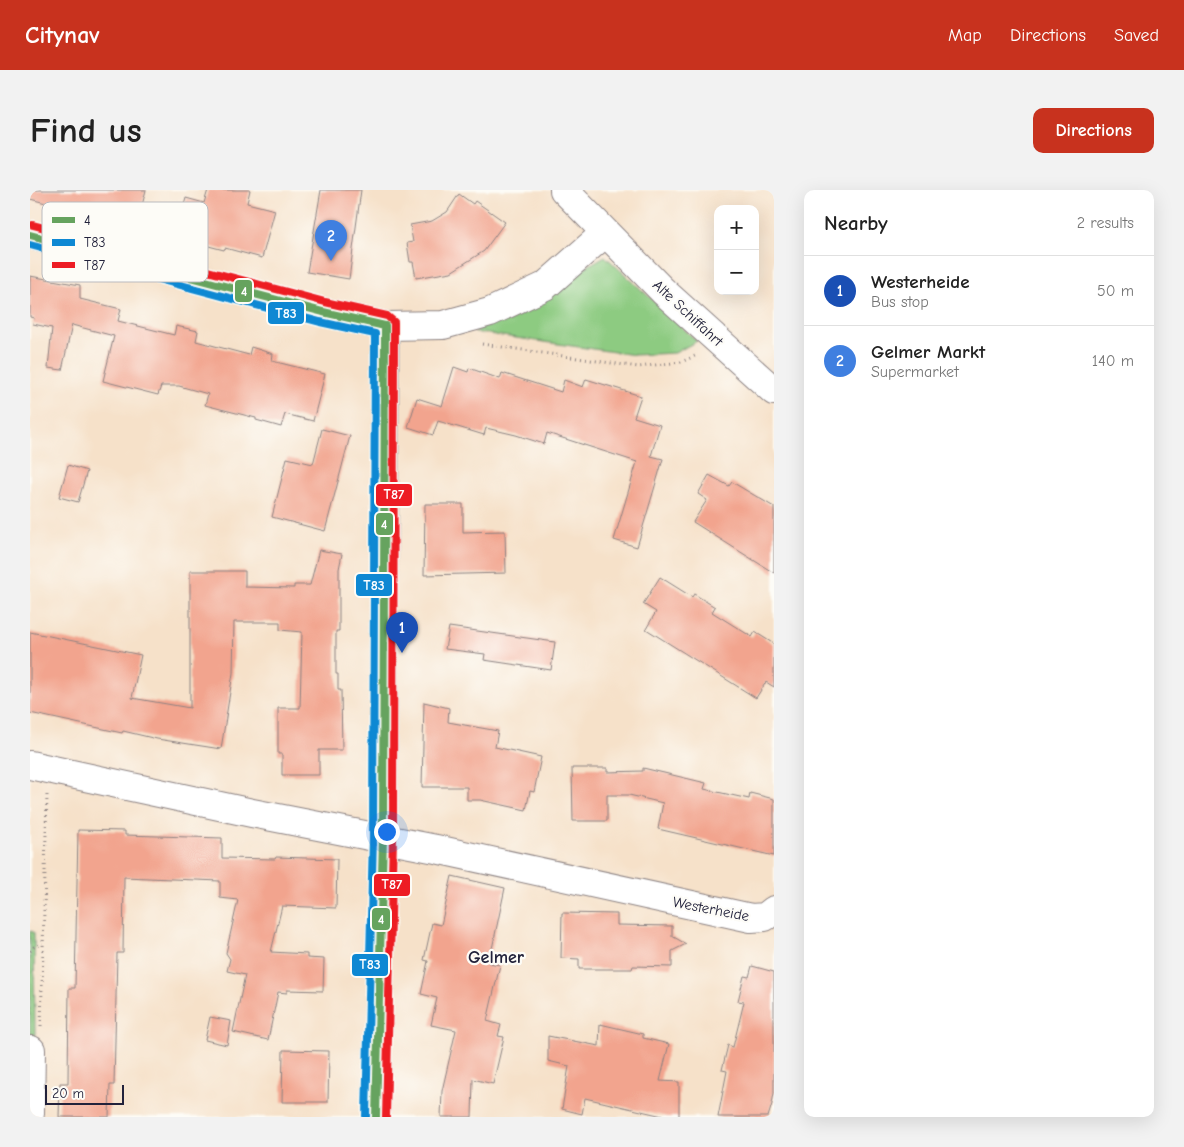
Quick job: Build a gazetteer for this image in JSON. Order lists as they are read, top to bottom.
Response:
{
  "streets": {
    "street": ["Alte Schiffahrt", "Westerheide"]
  },
  "districts": ["Gelmer"],
  "lines": ["transit line T87", "transit line 4", "transit line T83"],
  "legend": ["4", "T83", "T87"],
  "scale_bar": "20 m",
  "page": {
    "header": "Citynav",
    "nav": ["Map", "Directions", "Saved"],
    "buttons": "Directions",
    "title": "Find us",
    "heading": ["Nearby", "2 results"],
    "map_buttons": ["+", "−"],
    "pins": ["2", "1"],
    "list": [
      {
        "mark": "1",
        "name": "Westerheide",
        "note": "Bus stop",
        "value": "50 m"
      },
      {
        "mark": "2",
        "name": "Gelmer Markt",
        "note": "Supermarket",
        "value": "140 m"
      }
    ],
    "scale": "20 m"
  }
}
